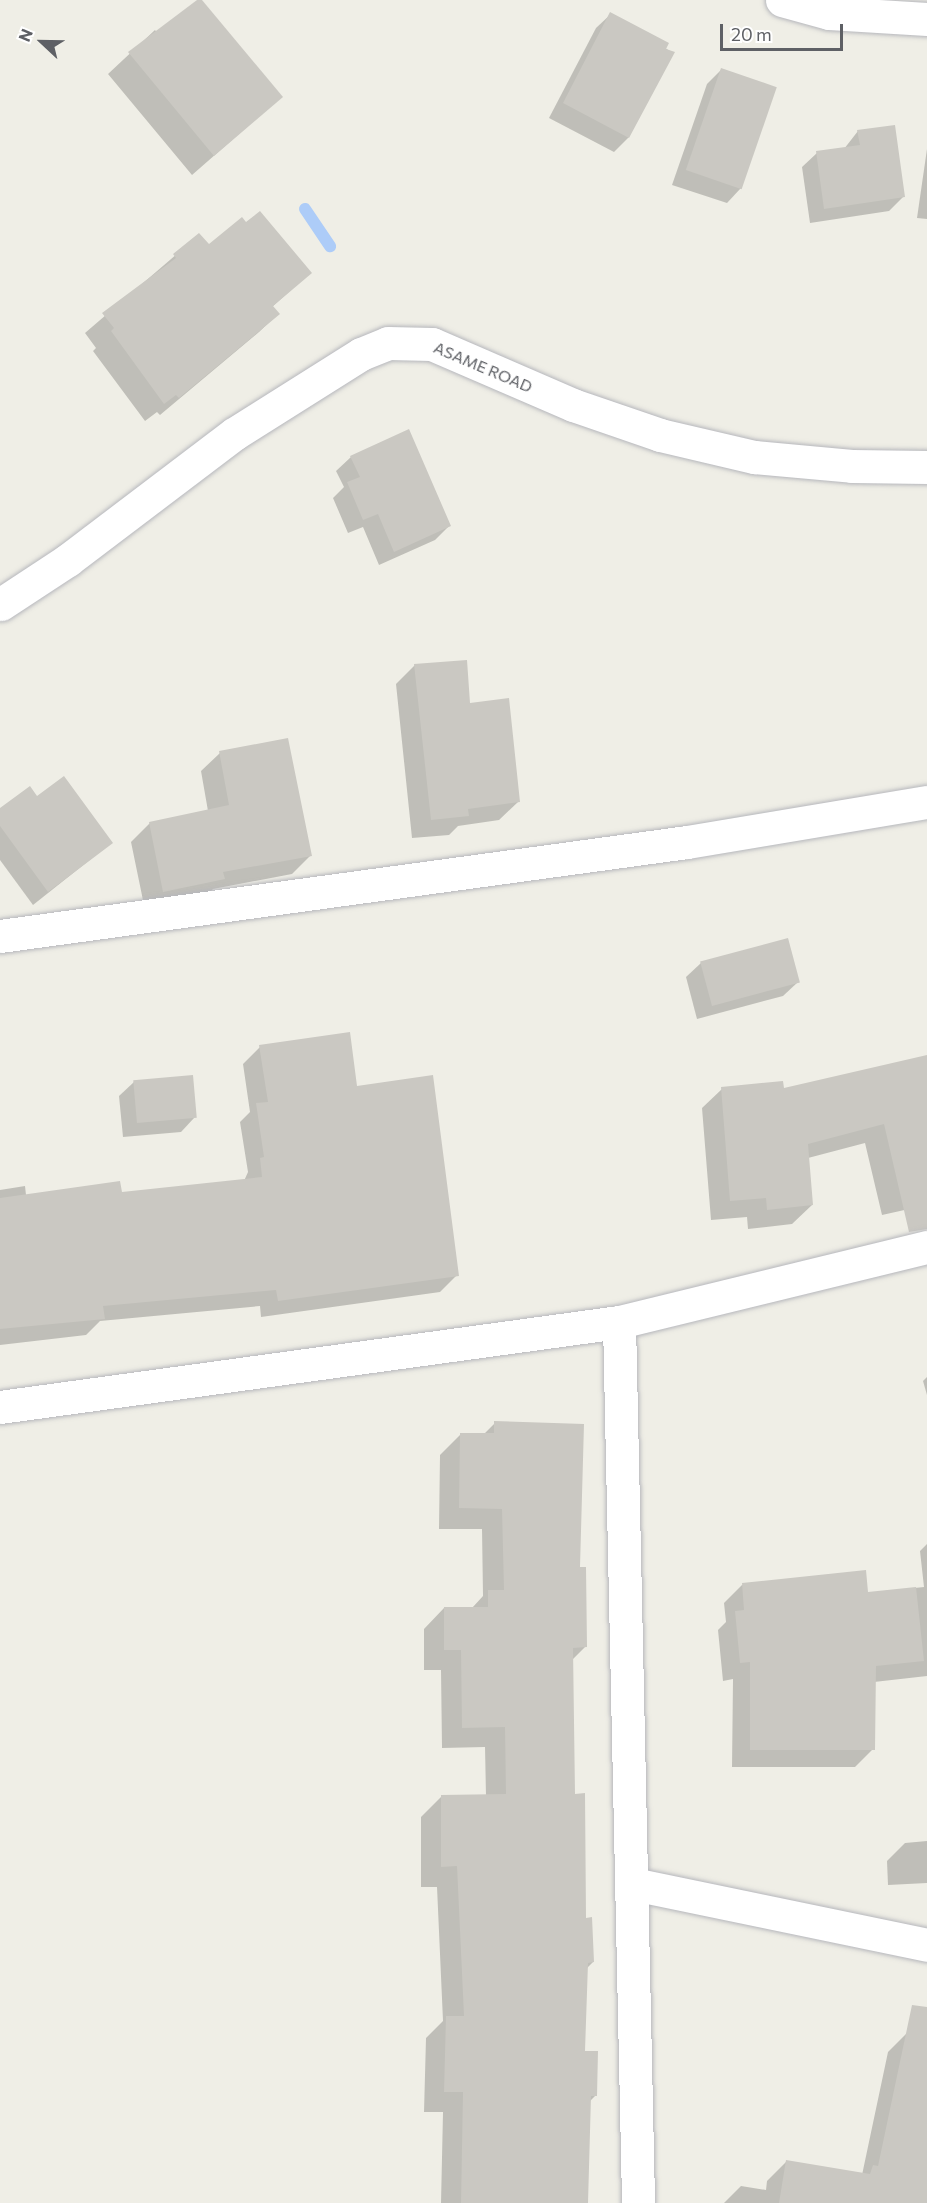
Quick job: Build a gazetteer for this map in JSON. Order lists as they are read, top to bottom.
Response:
{
  "streets": {
    "street": ["ASAME ROAD"]
  },
  "scale_bar": "20 m",
  "north": "left"
}
